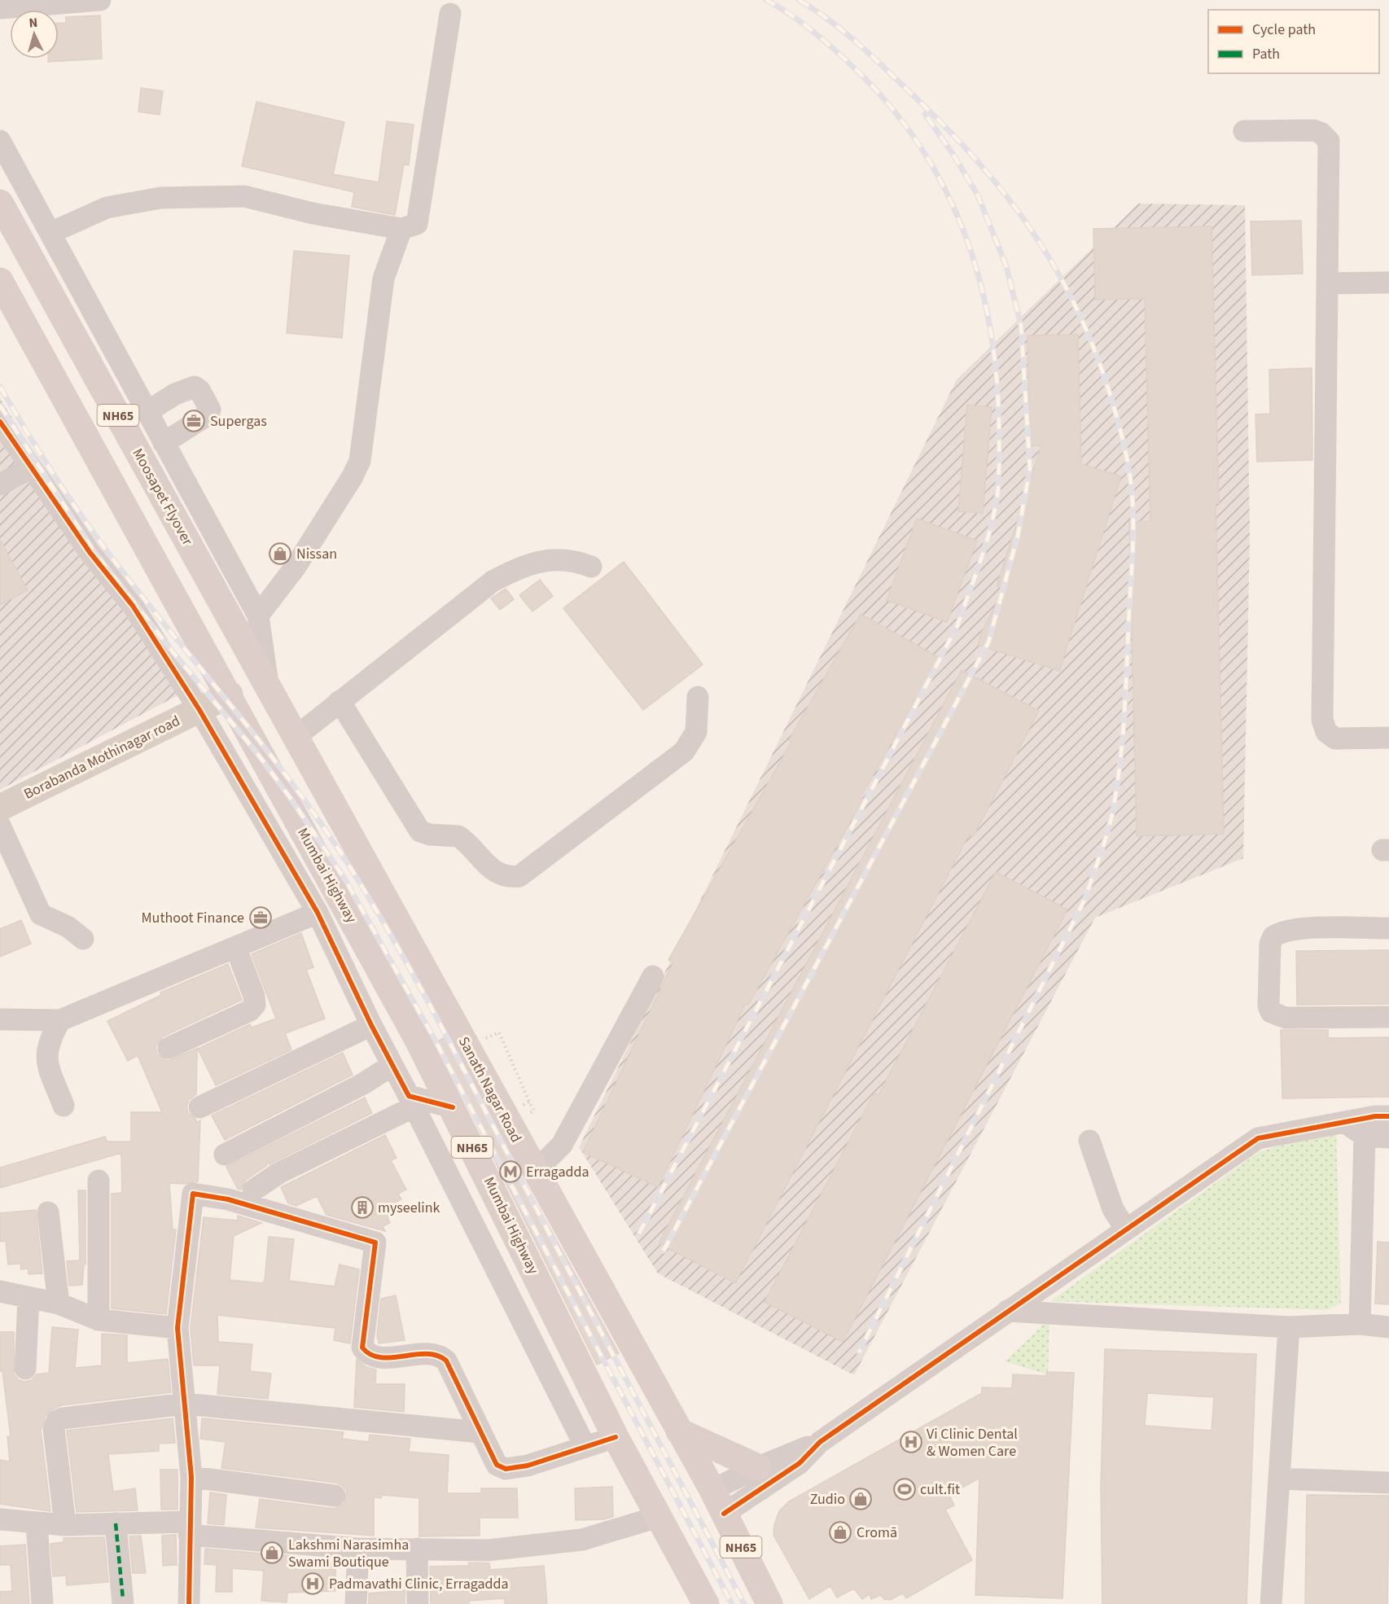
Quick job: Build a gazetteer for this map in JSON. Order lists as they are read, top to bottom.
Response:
{
  "streets": {
    "highway": [
      "NH65",
      "Moosapet Flyover",
      "Mumbai Highway",
      "Sanath Nagar Road"
    ],
    "main road": ["Borabanda Mothinagar road"]
  },
  "crossings": [
    ["NH65", "Borabanda Mothinagar road"],
    ["NH65", "Mumbai Highway"],
    ["NH65", "Sanath Nagar Road"],
    ["Moosapet Flyover", "Sanath Nagar Road"],
    ["Borabanda Mothinagar road", "Mumbai Highway"]
  ],
  "places": {
    "office": ["Supergas", "Muthoot Finance"],
    "shop": [
      "Nissan",
      "Zudio",
      "Cromā",
      "Lakshmi Narasimha Swami Boutique"
    ],
    "metro station": ["Erragadda"],
    "building": ["myseelink"],
    "hospital": ["Vi Clinic Dental & Women Care", "Padmavathi Clinic, Erragadda"],
    "sports": ["cult.fit"]
  },
  "legend": ["Cycle path", "Path"],
  "north": "top"
}
